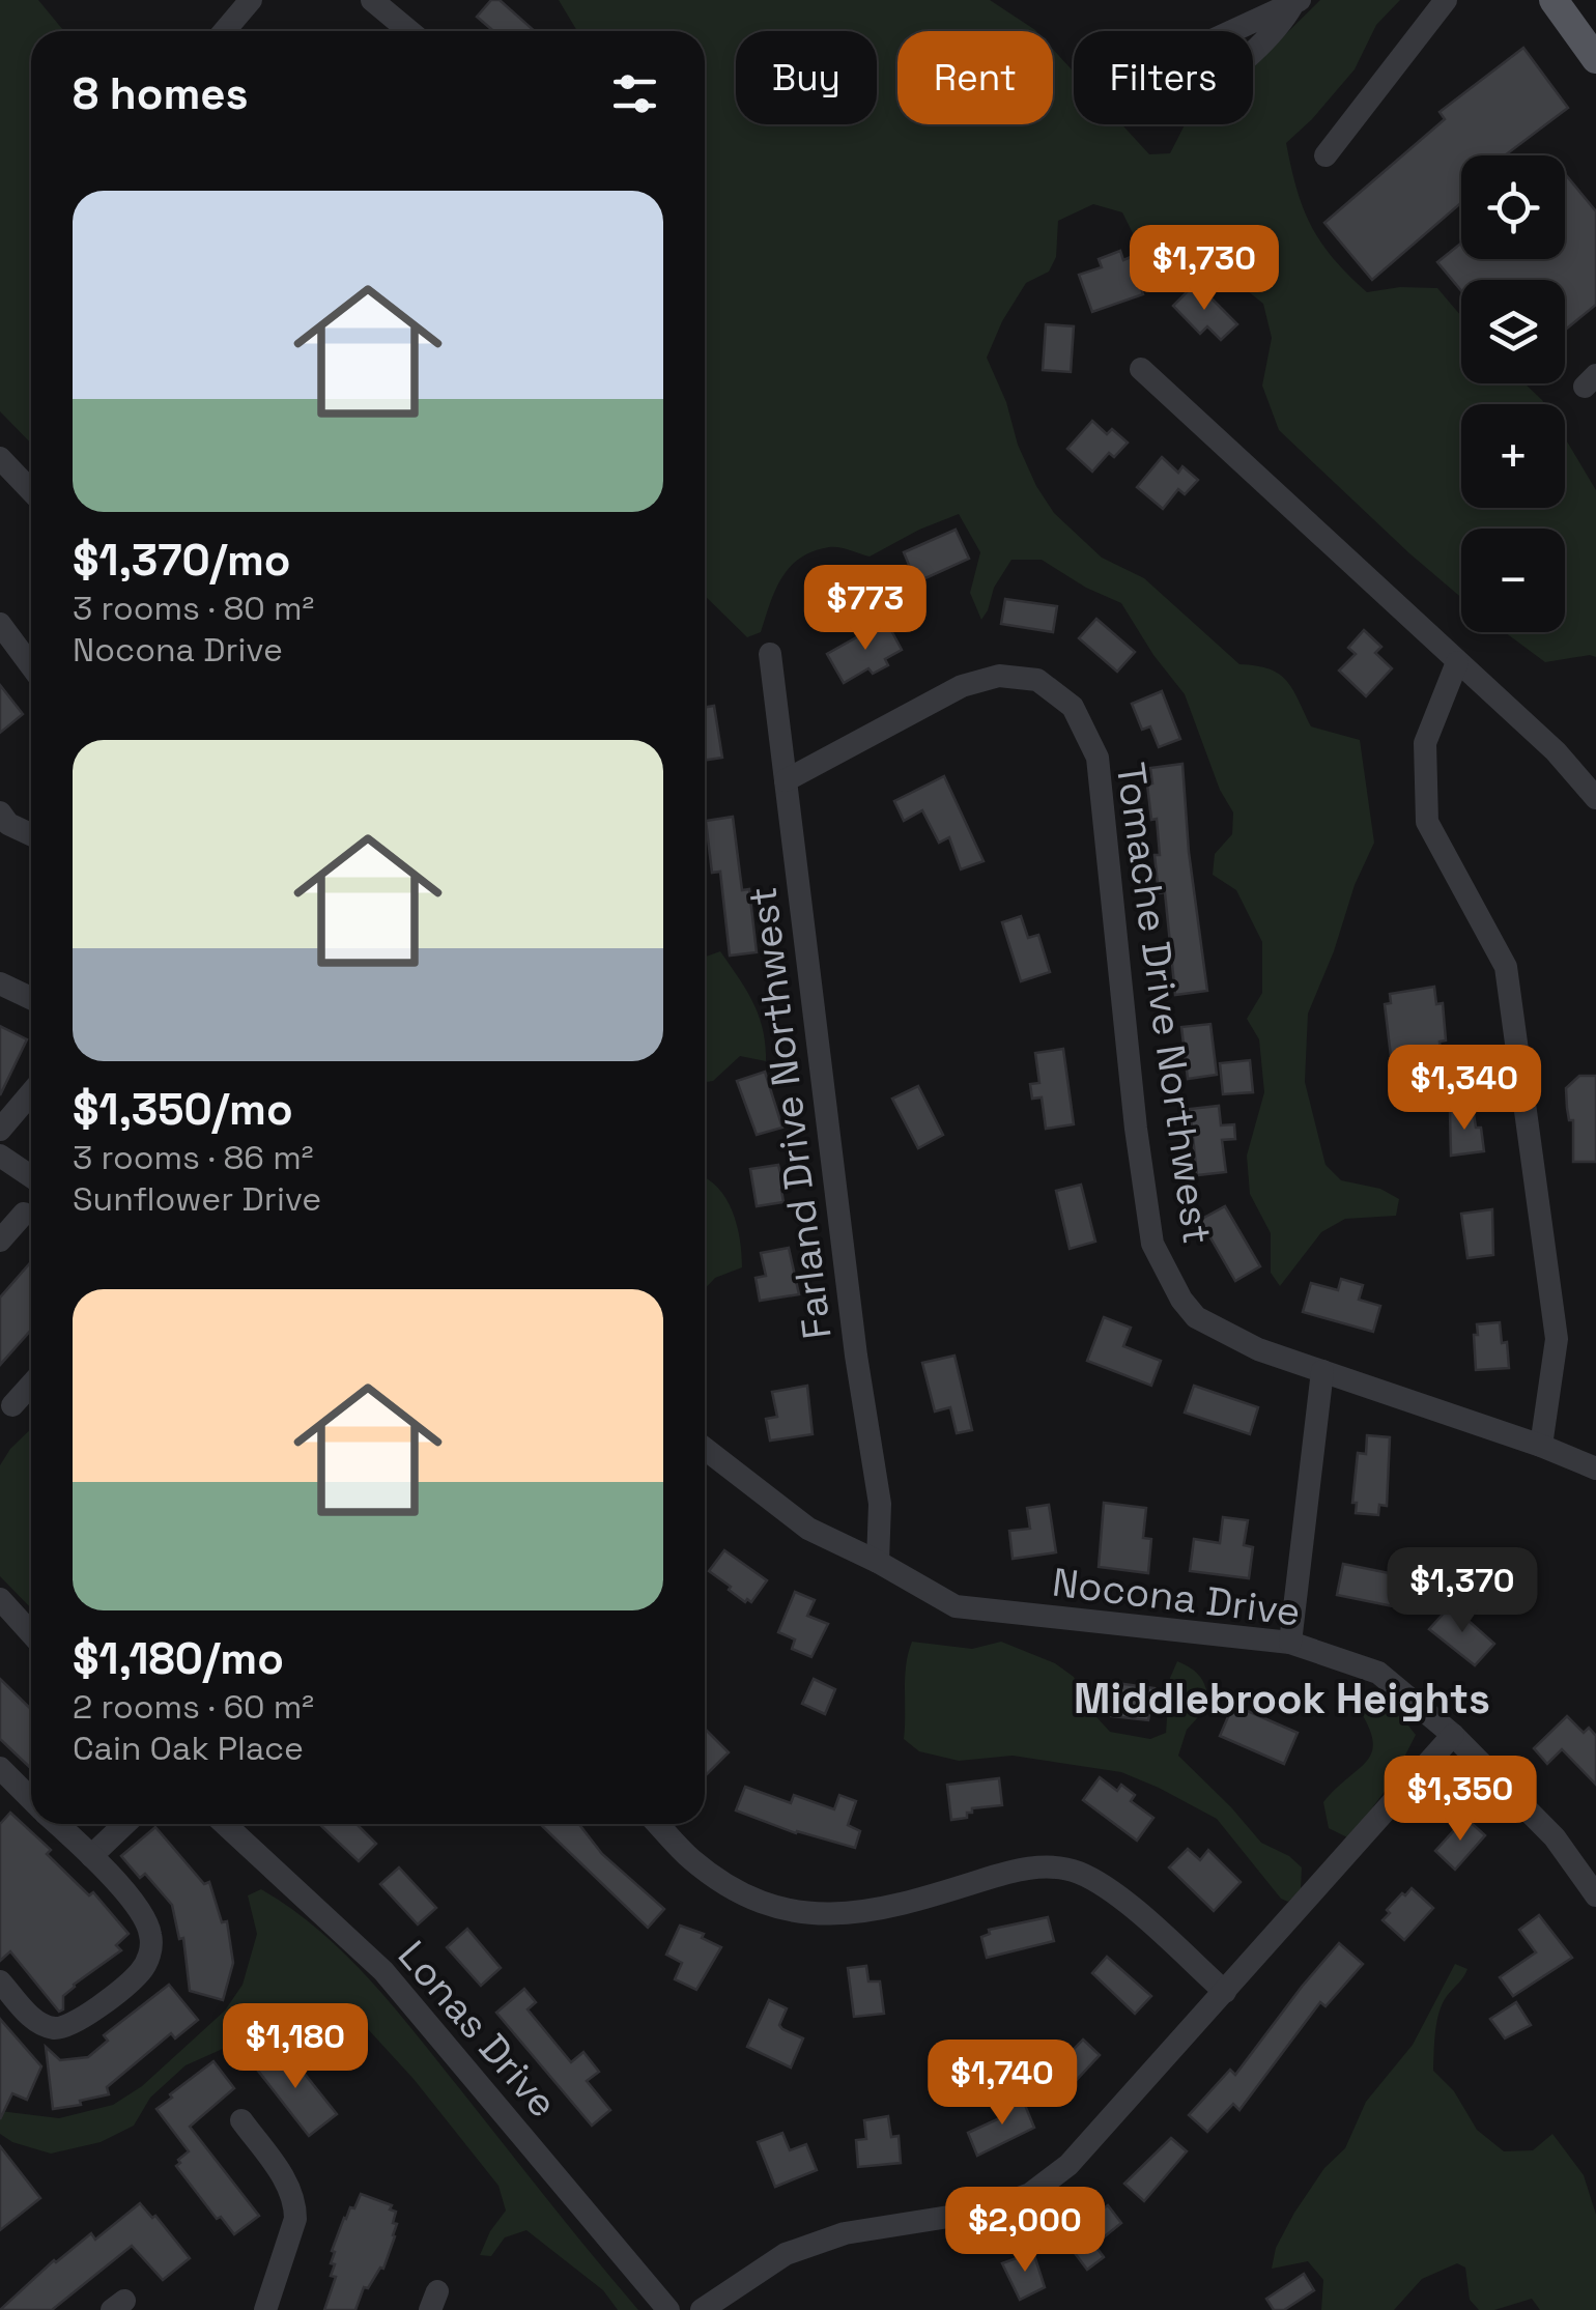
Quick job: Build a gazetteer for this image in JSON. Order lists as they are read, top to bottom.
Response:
{
  "streets": {
    "street": [
      "Tomache Drive Northwest",
      "Farland Drive Northwest",
      "Nocona Drive",
      "Lonas Drive"
    ]
  },
  "crossings": [
    ["Tomache Drive Northwest", "Farland Drive Northwest"],
    ["Farland Drive Northwest", "Nocona Drive"]
  ],
  "districts": ["Middlebrook Heights"],
  "page": {
    "chip": ["Buy", "Rent", "Filters"],
    "heading": "8 homes",
    "map_buttons": ["+", "−"],
    "list": [
      {
        "name": "$1,370/mo",
        "note": "3 rooms · 80 m² · Nocona Drive"
      },
      {
        "name": "$1,350/mo",
        "note": "3 rooms · 86 m² · Sunflower Drive"
      },
      {
        "name": "$1,180/mo",
        "note": "2 rooms · 60 m² · Cain Oak Place"
      }
    ],
    "price": [
      "$1,730",
      "$773",
      "$1,340",
      "$1,370",
      "$1,350",
      "$1,180",
      "$1,740",
      "$2,000"
    ]
  }
}
